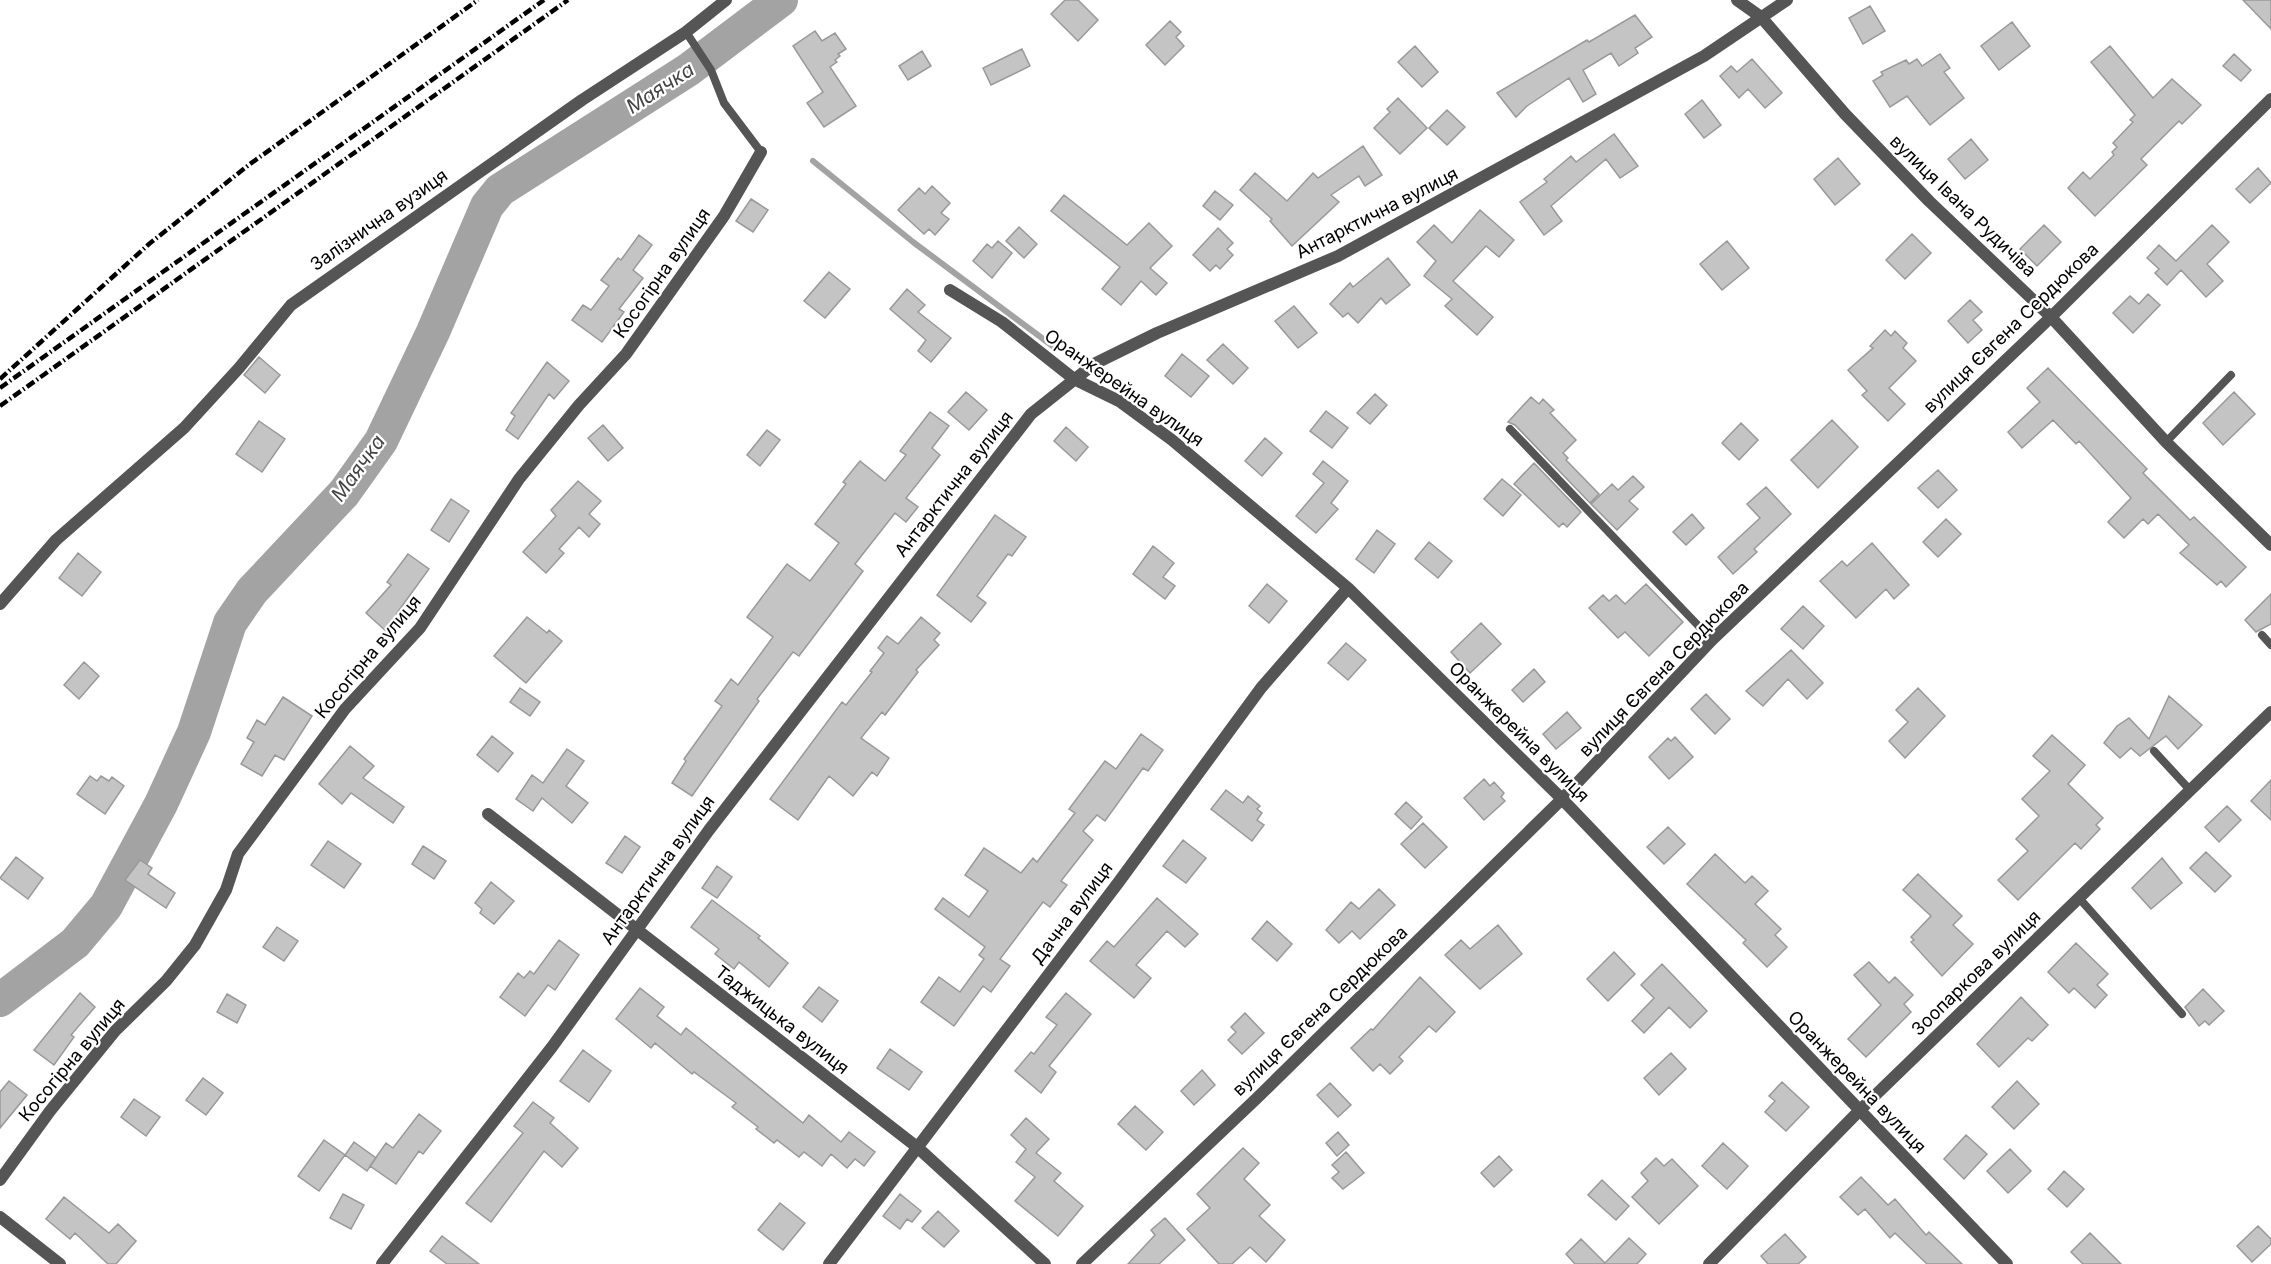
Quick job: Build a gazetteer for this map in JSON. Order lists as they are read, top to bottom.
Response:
{
  "streets": {
    "street": [
      "вулиця Івана Рудичіва",
      "Антарктична вулиця",
      "Залізнична вузиця",
      "Косогірна вулиця",
      "вулиця Євгена Сердюкова",
      "Оранжерейна вулиця",
      "Дачна вулиця",
      "Зоопаркова вулиця",
      "Таджицька вулиця"
    ]
  },
  "crossings": [
    ["вулиця Івана Рудичіва", "Антарктична вулиця"],
    ["вулиця Івана Рудичіва", "вулиця Євгена Сердюкова"],
    ["Антарктична вулиця", "Оранжерейна вулиця"],
    ["Антарктична вулиця", "Таджицька вулиця"],
    ["вулиця Євгена Сердюкова", "Оранжерейна вулиця"],
    ["Оранжерейна вулиця", "Дачна вулиця"],
    ["Оранжерейна вулиця", "Зоопаркова вулиця"],
    ["Дачна вулиця", "Таджицька вулиця"]
  ],
  "water": ["Маячка"]
}
